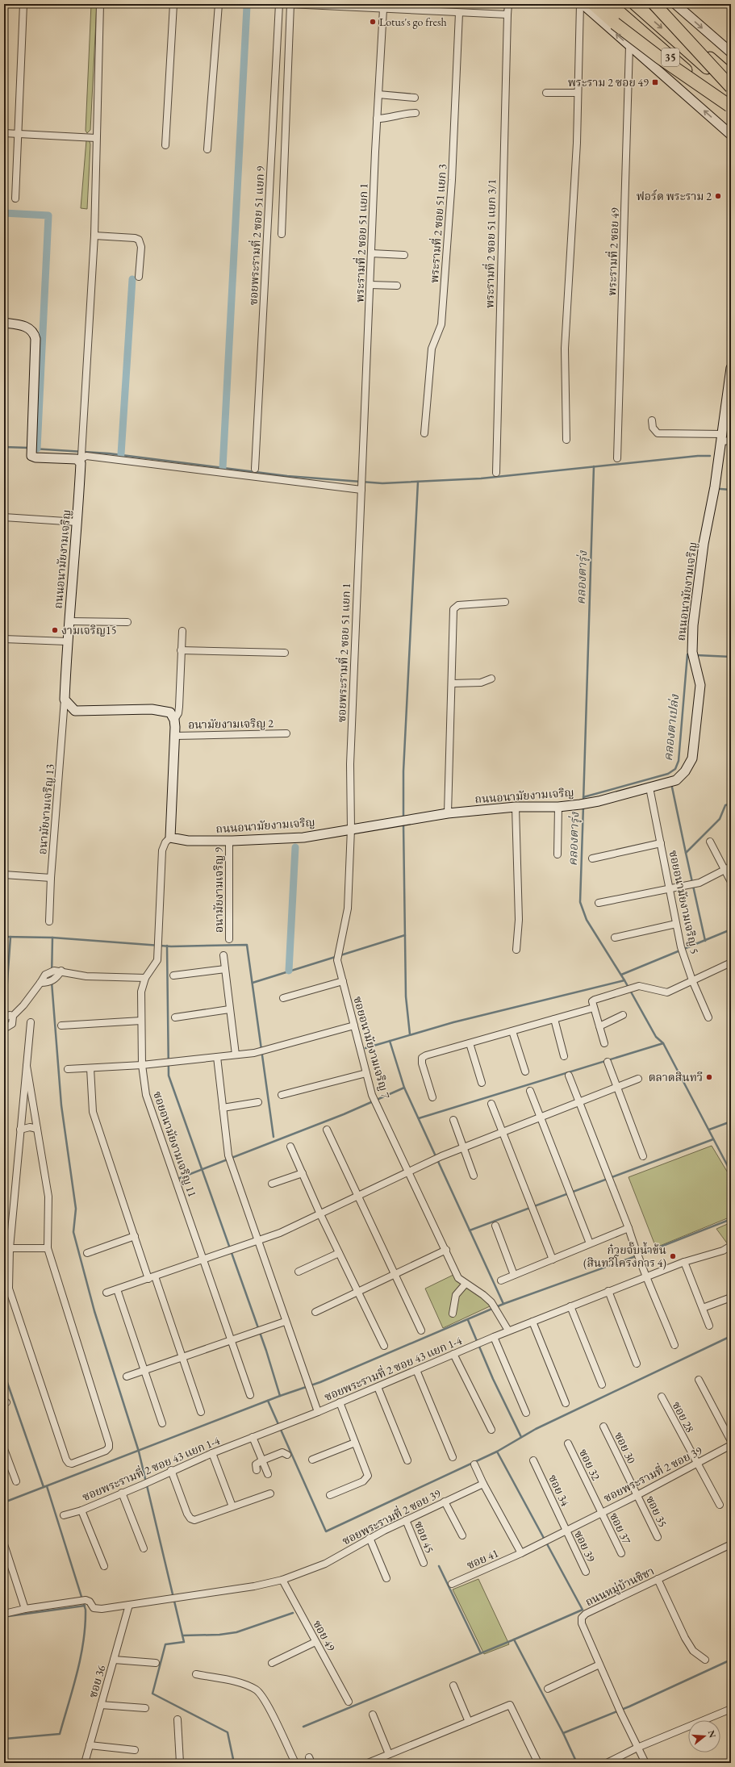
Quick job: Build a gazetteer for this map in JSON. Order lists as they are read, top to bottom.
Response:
{
  "streets": {
    "highway": ["35"],
    "street": [
      "พระรามที่ 2 ซอย 51 แยก 3",
      "ซอยพระรามที่ 2 ซอย 51 แยก 9",
      "พระรามที่ 2 ซอย 51 แยก 1",
      "พระรามที่ 2 ซอย 51 แยก 3/1",
      "พระรามที่ 2 ซอย 49",
      "ถนนอนามัยงามเจริญ",
      "ซอยพระรามที่ 2 ซอย 51 แยก 1",
      "อนามัยงามเจริญ 2",
      "อนามัยงามเจริญ 13",
      "อนามัยงามเจริญ 9",
      "ซอยอนามัยงามเจริญ 5",
      "ซอยอนามัยงามเจริญ 7",
      "ซอยอนามัยงามเจริญ 11",
      "ซอยพระรามที่ 2 ซอย 43 แยก 1-4",
      "ซอย 28",
      "ซอย 30",
      "ซอย 32",
      "ซอยพระรามที่ 2 ซอย 39",
      "ซอย 34",
      "ซอย 35",
      "ซอย 37",
      "ซอย 45",
      "ซอย 39",
      "ซอย 41",
      "ถนนหมู่บ้านชิชา",
      "ซอย 49",
      "ซอย 36"
    ]
  },
  "crossings": [
    ["35", "พระรามที่ 2 ซอย 49"],
    ["พระรามที่ 2 ซอย 51 แยก 1", "ซอยพระรามที่ 2 ซอย 51 แยก 1"],
    ["ถนนอนามัยงามเจริญ", "ซอยพระรามที่ 2 ซอย 51 แยก 1"],
    ["ถนนอนามัยงามเจริญ", "อนามัยงามเจริญ 13"],
    ["ถนนอนามัยงามเจริญ", "อนามัยงามเจริญ 9"],
    ["ถนนอนามัยงามเจริญ", "ซอยอนามัยงามเจริญ 5"],
    ["ถนนอนามัยงามเจริญ", "ซอยอนามัยงามเจริญ 7"],
    ["ถนนอนามัยงามเจริญ", "ซอยอนามัยงามเจริญ 11"],
    ["ซอยพระรามที่ 2 ซอย 51 แยก 1", "ซอยอนามัยงามเจริญ 7"],
    ["ซอยอนามัยงามเจริญ 7", "ซอยพระรามที่ 2 ซอย 43 แยก 1-4"],
    ["ซอย 28", "ซอยพระรามที่ 2 ซอย 39"],
    ["ซอย 30", "ซอยพระรามที่ 2 ซอย 39"],
    ["ซอย 30", "ซอย 35"],
    ["ซอย 32", "ซอยพระรามที่ 2 ซอย 39"],
    ["ซอย 32", "ซอย 37"],
    ["ซอยพระรามที่ 2 ซอย 39", "ซอย 34"],
    ["ซอยพระรามที่ 2 ซอย 39", "ซอย 35"],
    ["ซอยพระรามที่ 2 ซอย 39", "ซอย 37"],
    ["ซอยพระรามที่ 2 ซอย 39", "ซอย 45"],
    ["ซอยพระรามที่ 2 ซอย 39", "ซอย 39"],
    ["ซอยพระรามที่ 2 ซอย 39", "ซอย 41"],
    ["ซอยพระรามที่ 2 ซอย 39", "ซอย 49"],
    ["ซอยพระรามที่ 2 ซอย 39", "ซอย 36"],
    ["ซอย 34", "ซอย 39"]
  ],
  "water": ["คลองตารุ่ง", "คลองตาเปล่ง"],
  "places": {
    "other": [
      "Lotus's go fresh",
      "ฟอร์ด พระราม 2",
      "งามเจริญ15",
      "ตลาดสินทวี",
      "ก๋วยจั๊บน้ำข้น (สินทวีโครงการ 4)"
    ],
    "transit": ["พระราม 2 ซอย 49"]
  },
  "north": "right"
}
